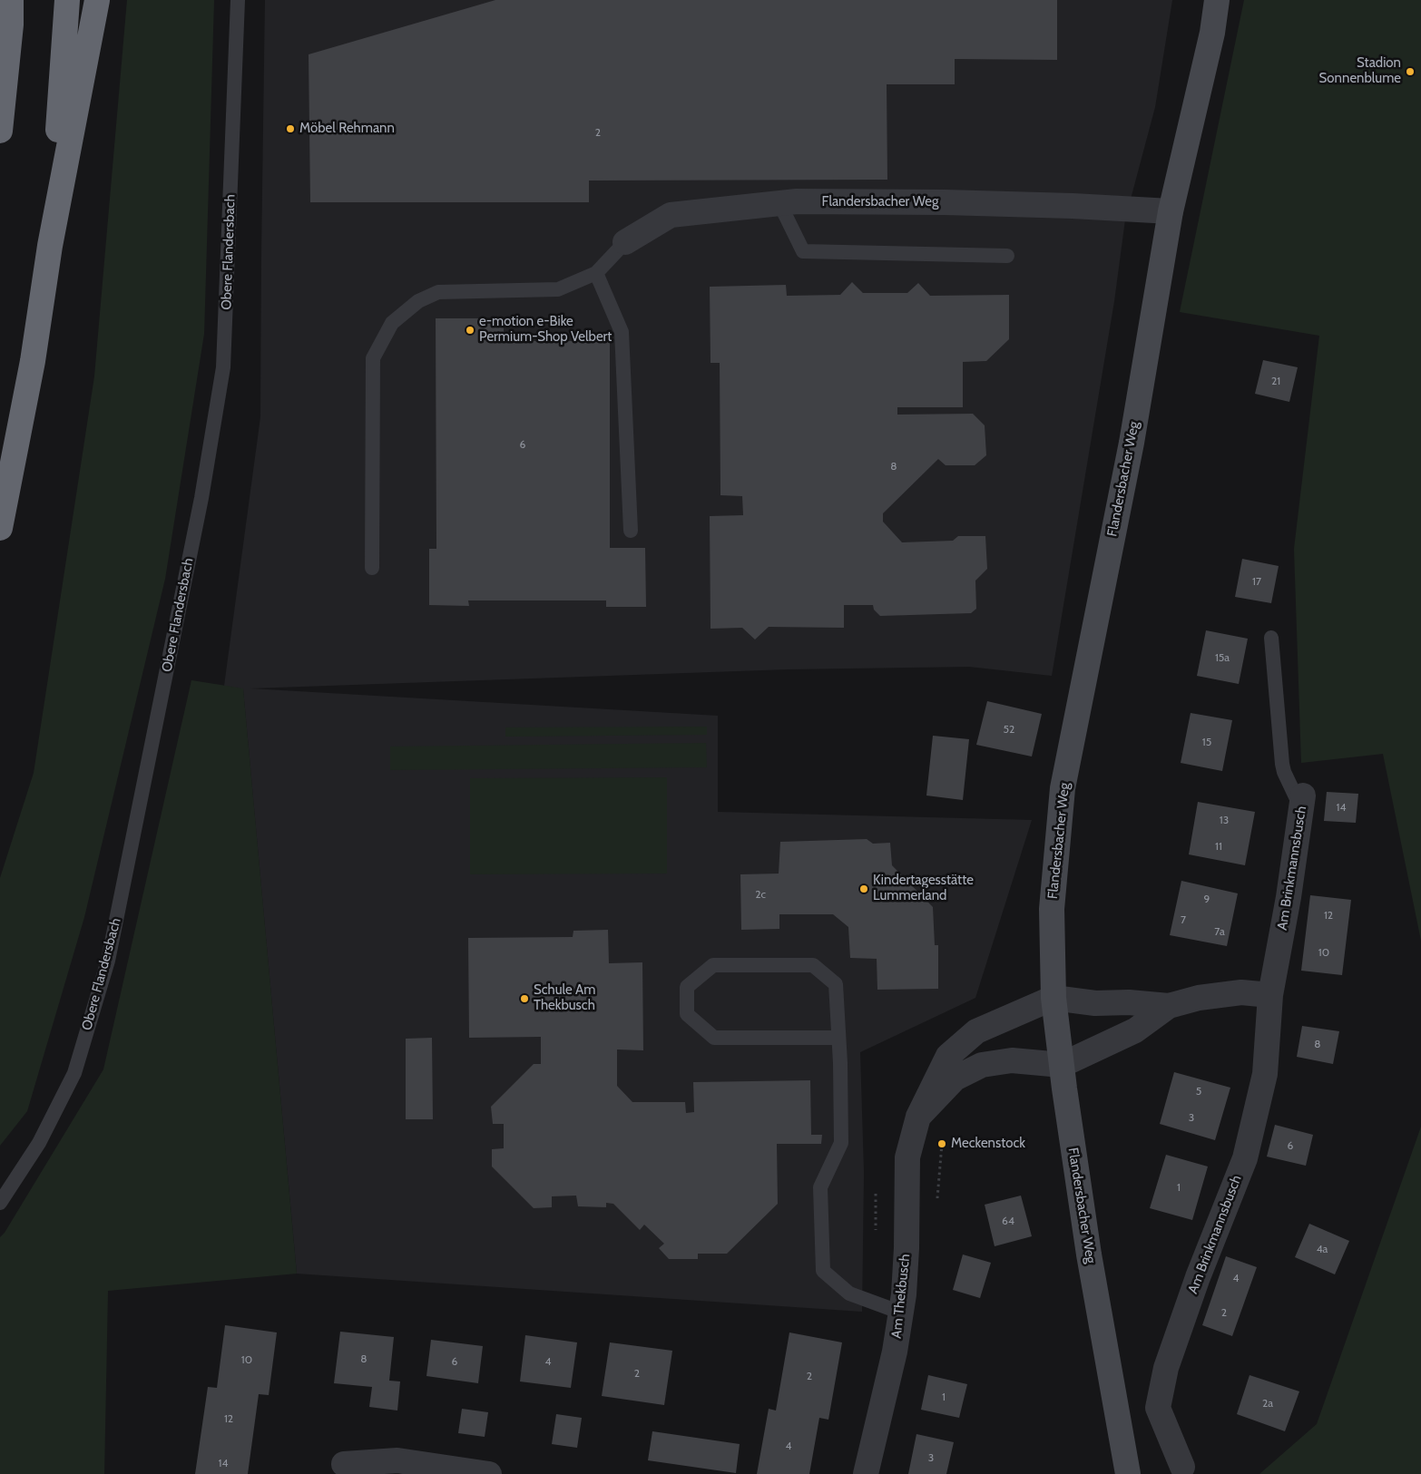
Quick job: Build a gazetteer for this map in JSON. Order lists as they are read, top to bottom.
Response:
{
  "streets": {
    "main road": ["Flandersbacher Weg"],
    "street": ["Am Brinkmannsbusch", "Am Thekbusch"],
    "lane": ["Obere Flandersbach"]
  },
  "crossings": [
    ["Flandersbacher Weg", "Am Thekbusch"]
  ],
  "places": [
    "Stadion Sonnenblume",
    "Möbel Rehmann",
    "e-motion e-Bike Permium-Shop Velbert",
    "Kindertagesstätte Lummerland",
    "Schule Am Thekbusch",
    "Meckenstock"
  ],
  "house_numbers": [
    "2",
    "21",
    "6",
    "8",
    "17",
    "15a",
    "52",
    "15",
    "14",
    "13",
    "11",
    "2c",
    "9",
    "12",
    "7",
    "7a",
    "10",
    "8",
    "5",
    "3",
    "6",
    "1",
    "64",
    "4a",
    "4",
    "2",
    "8",
    "10",
    "6",
    "4",
    "2",
    "2",
    "1",
    "2a",
    "12",
    "4",
    "3",
    "14"
  ]
}
